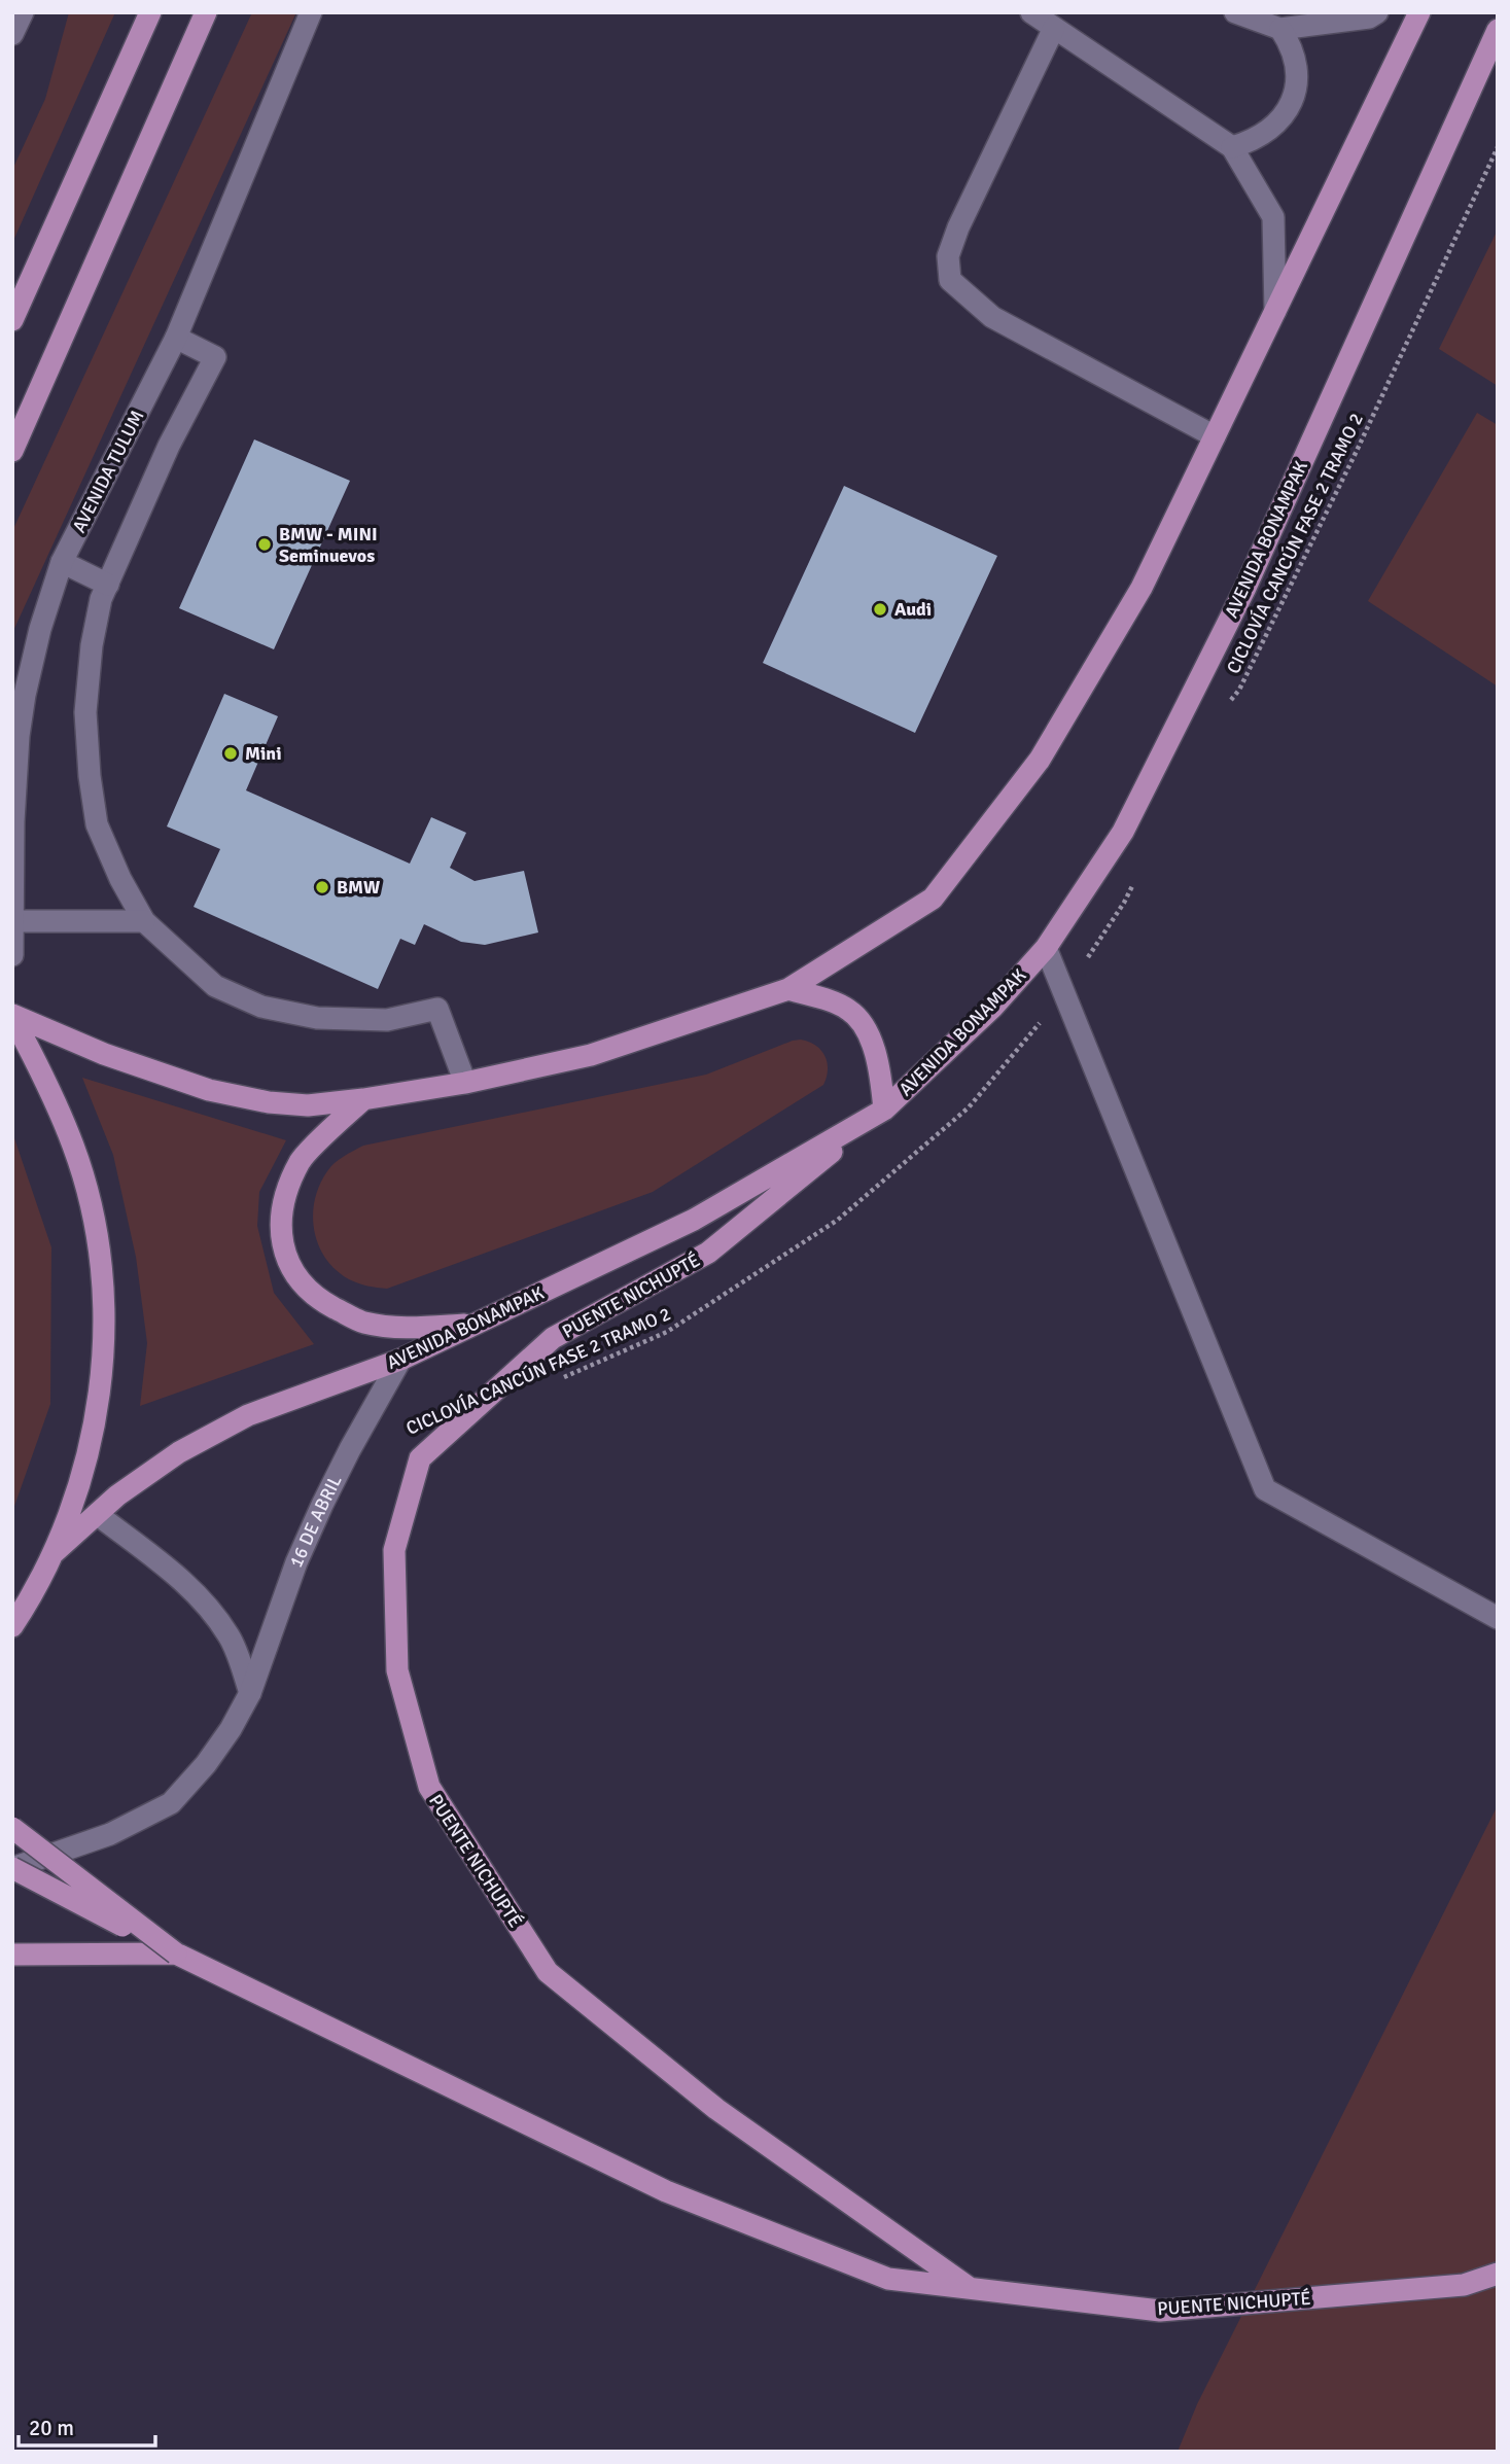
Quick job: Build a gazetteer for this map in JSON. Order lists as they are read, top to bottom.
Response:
{
  "streets": {
    "main road": ["AVENIDA BONAMPAK", "PUENTE NICHUPTÉ"],
    "street": ["AVENIDA TULUM", "16 DE ABRIL"],
    "path": ["CICLOVÍA CANCÚN FASE 2 TRAMO 2"]
  },
  "crossings": [
    ["AVENIDA BONAMPAK", "PUENTE NICHUPTÉ"],
    ["AVENIDA BONAMPAK", "16 DE ABRIL"],
    ["PUENTE NICHUPTÉ", "16 DE ABRIL"]
  ],
  "places": [
    "BMW - MINI Seminuevos",
    "Audi",
    "Mini",
    "BMW"
  ],
  "scale_bar": "20 m"
}
